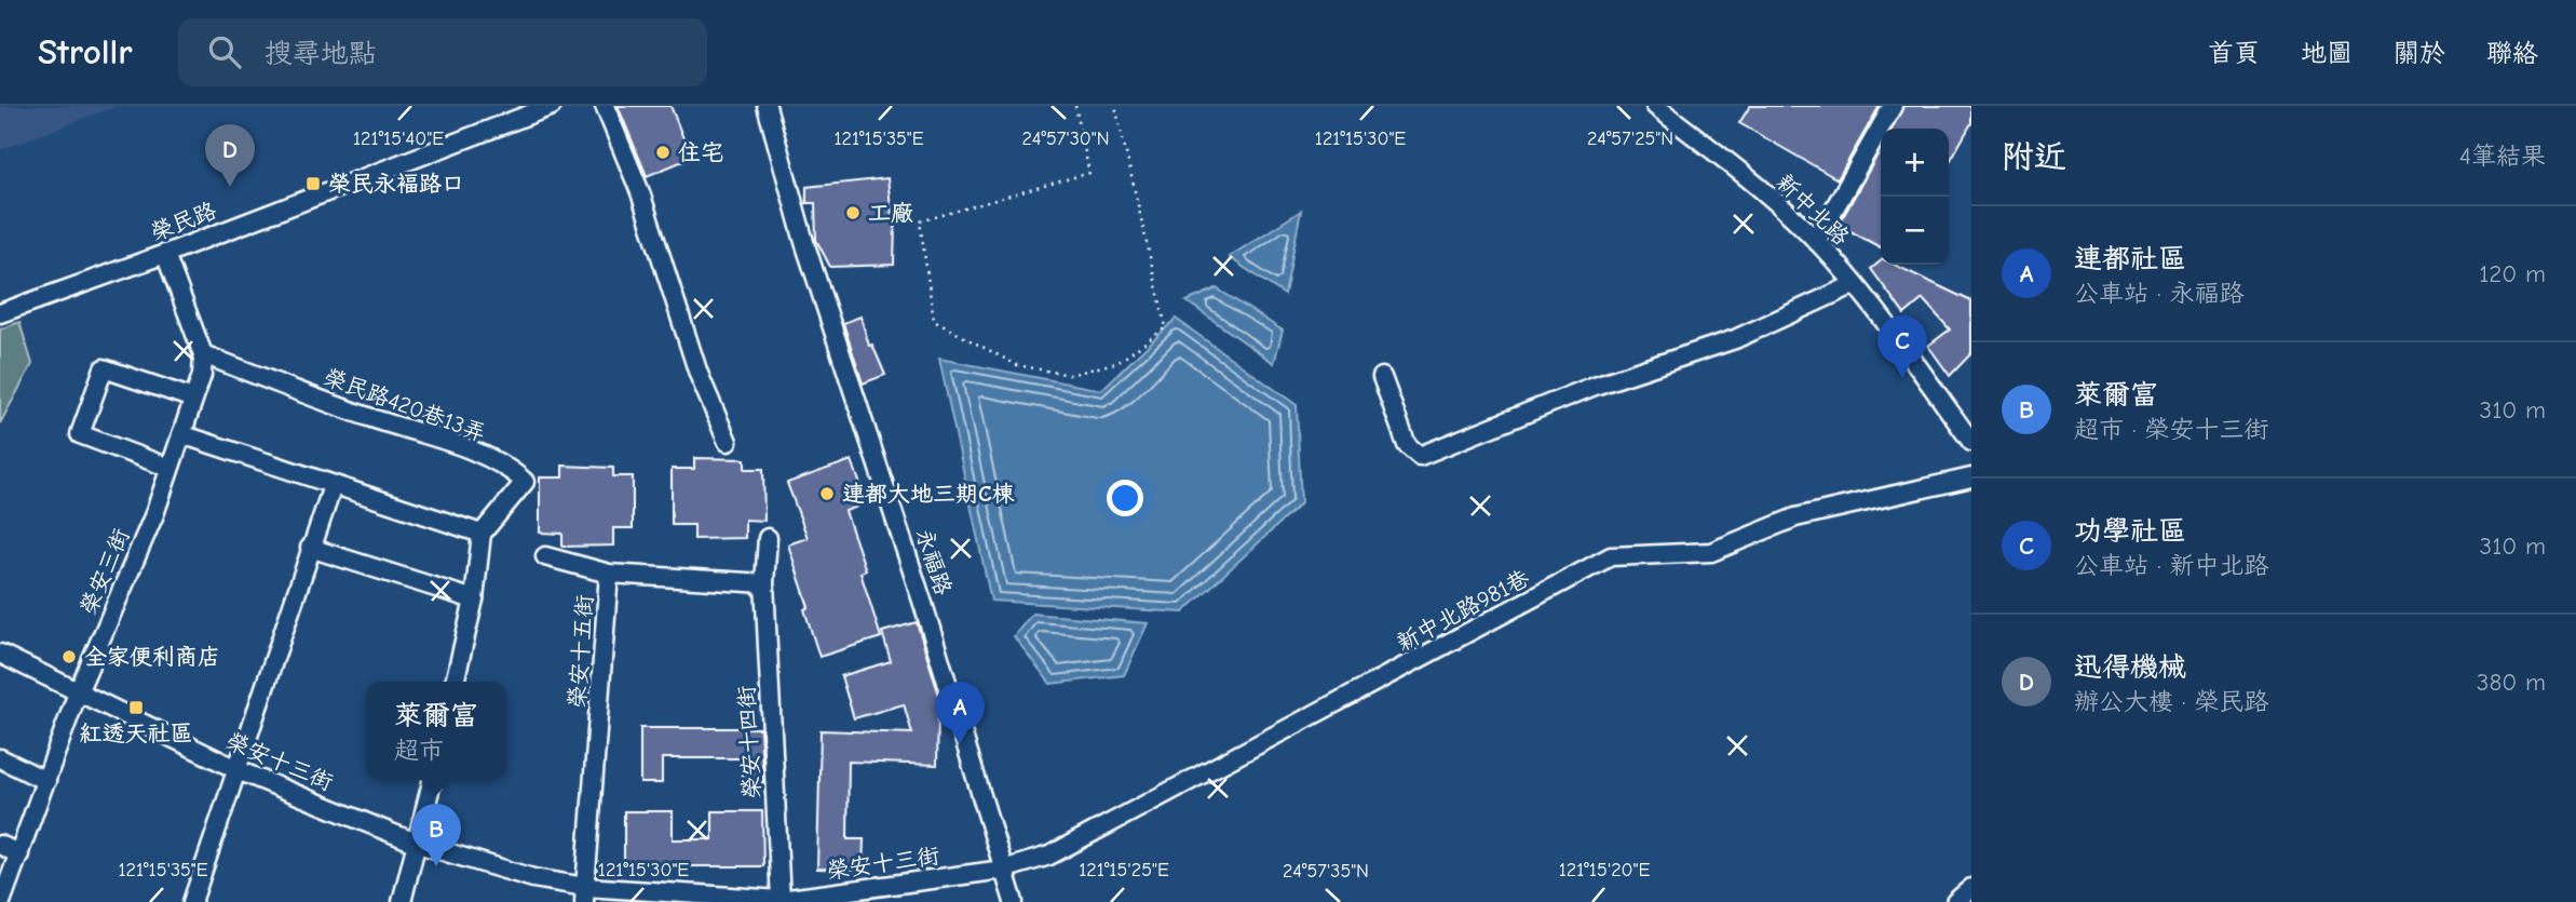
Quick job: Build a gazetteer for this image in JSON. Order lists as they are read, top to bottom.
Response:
{
  "streets": {
    "street": [
      "新中北路",
      "榮民路",
      "榮民路420巷13弄",
      "永福路",
      "榮安三街",
      "新中北路981巷",
      "榮安十五街",
      "榮安十四街",
      "榮安十三街"
    ]
  },
  "crossings": [
    ["榮民路420巷13弄", "榮安三街"],
    ["永福路", "新中北路981巷"],
    ["永福路", "榮安十三街"],
    ["榮安三街", "榮安十三街"],
    ["新中北路981巷", "榮安十三街"],
    ["榮安十五街", "榮安十四街"],
    ["榮安十五街", "榮安十三街"],
    ["榮安十四街", "榮安十三街"]
  ],
  "places": {
    "other": [
      "住宅",
      "工廠",
      "連都大地三期C棟",
      "全家便利商店"
    ],
    "transit": ["榮民永褔路口", "紅透天社區"]
  },
  "page": {
    "header": "Strollr",
    "search": "搜尋地點",
    "nav": [
      "首頁",
      "地圖",
      "關於",
      "聯絡"
    ],
    "heading": ["附近", "4筆結果"],
    "pins": [
      "D",
      "C",
      "A",
      "B"
    ],
    "map_buttons": ["+", "−"],
    "list": [
      {
        "mark": "A",
        "name": "連都社區",
        "note": "公車站 · 永福路",
        "value": "120 m"
      },
      {
        "mark": "B",
        "name": "萊爾富",
        "note": "超市 · 榮安十三街",
        "value": "310 m"
      },
      {
        "mark": "C",
        "name": "功學社區",
        "note": "公車站 · 新中北路",
        "value": "310 m"
      },
      {
        "mark": "D",
        "name": "迅得機械",
        "note": "辦公大樓 · 榮民路",
        "value": "380 m"
      }
    ],
    "popup": ["萊爾富", "超市"]
  },
  "coordinates": [
    "24°57'30\"N",
    "24°57'25\"N",
    "121°15'30\"E",
    "121°15'40\"E",
    "121°15'35\"E",
    "121°15'25\"E",
    "121°15'20\"E",
    "24°57'35\"N"
  ]
}
